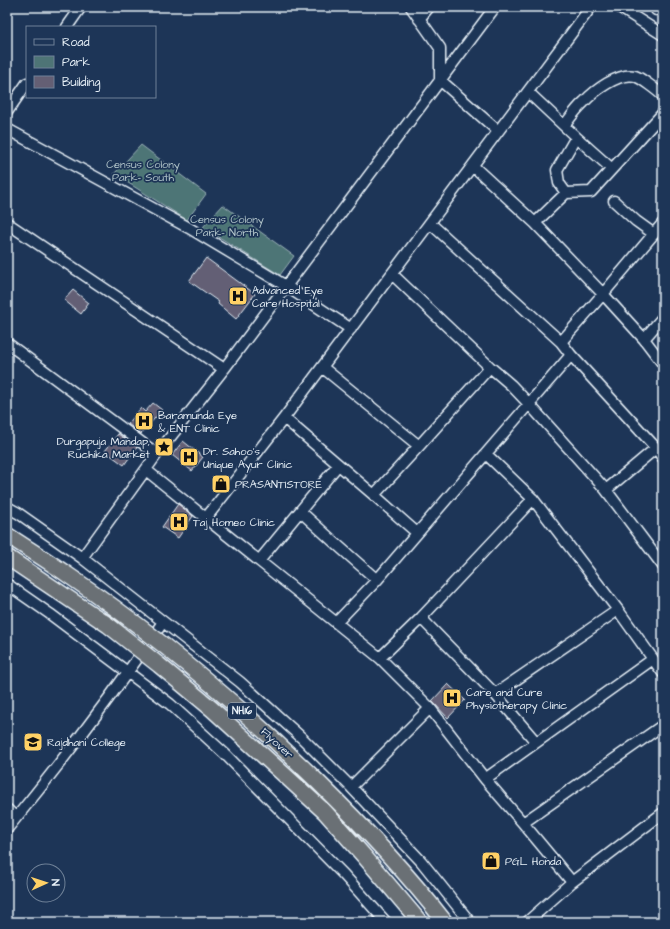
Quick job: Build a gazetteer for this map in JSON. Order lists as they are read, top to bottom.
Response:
{
  "streets": {
    "highway": ["NH16", "Flyover"]
  },
  "parks": ["Census Colony Park- South", "Census Colony Park- North"],
  "places": {
    "hospital": [
      "Advanced Eye Care Hospital",
      "Baramunda Eye & ENT Clinic",
      "Dr. Sahoo's Unique Ayur Clinic",
      "Taj Homeo Clinic",
      "Care and Cure Physiotherapy Clinic"
    ],
    "place": ["Durgapuja Mandap, Ruchika Market"],
    "shop": ["PRASANTISTORE", "PGL Honda"],
    "school or university": ["Rajdhani College"]
  },
  "legend": ["Road", "Park", "Building"],
  "north": "right"
}
